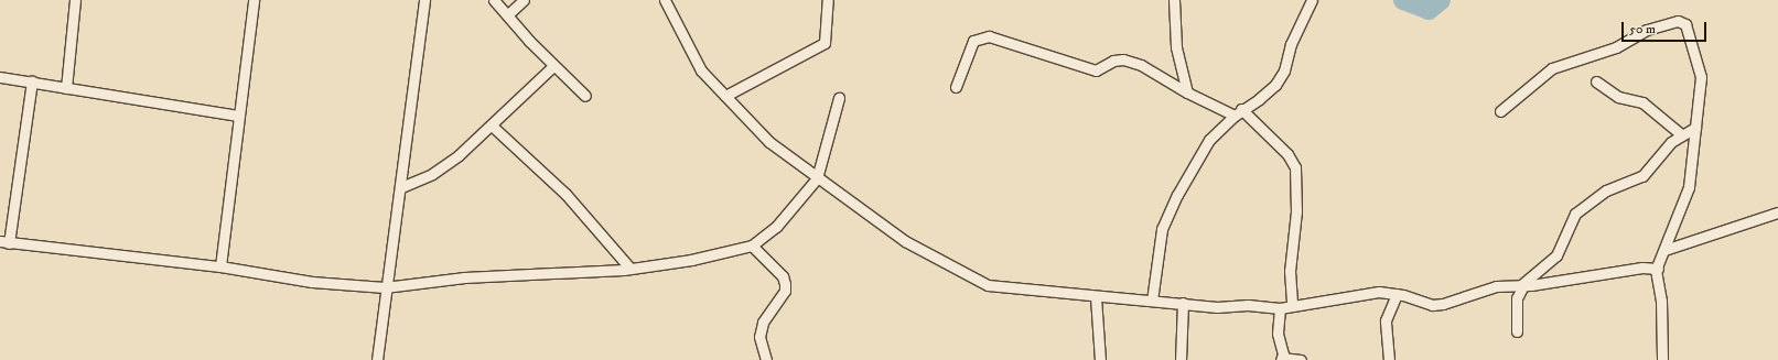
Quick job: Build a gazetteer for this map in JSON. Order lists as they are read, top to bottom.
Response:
{
  "scale_bar": "50 m"
}
